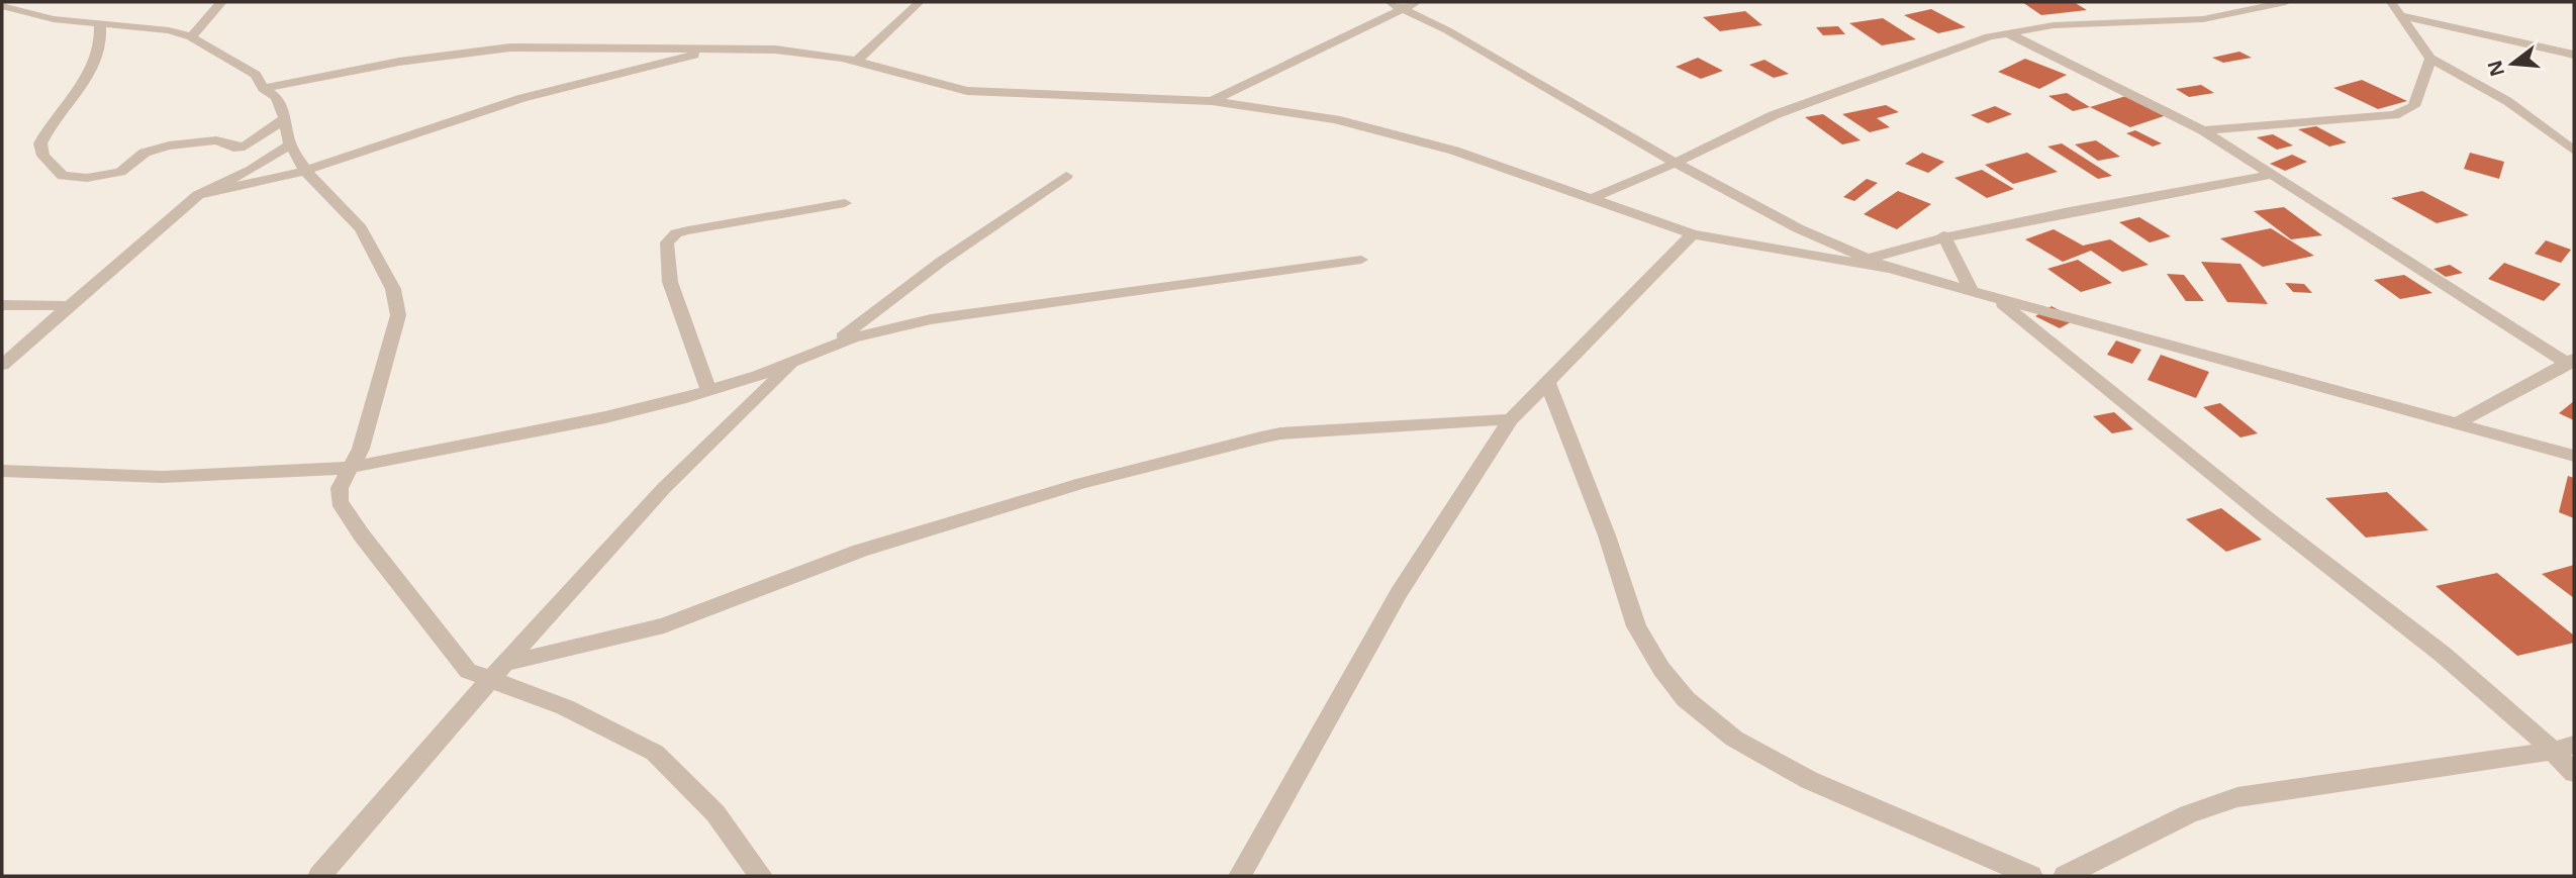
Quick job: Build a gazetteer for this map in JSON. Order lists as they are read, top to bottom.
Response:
{
  "north": "left"
}
